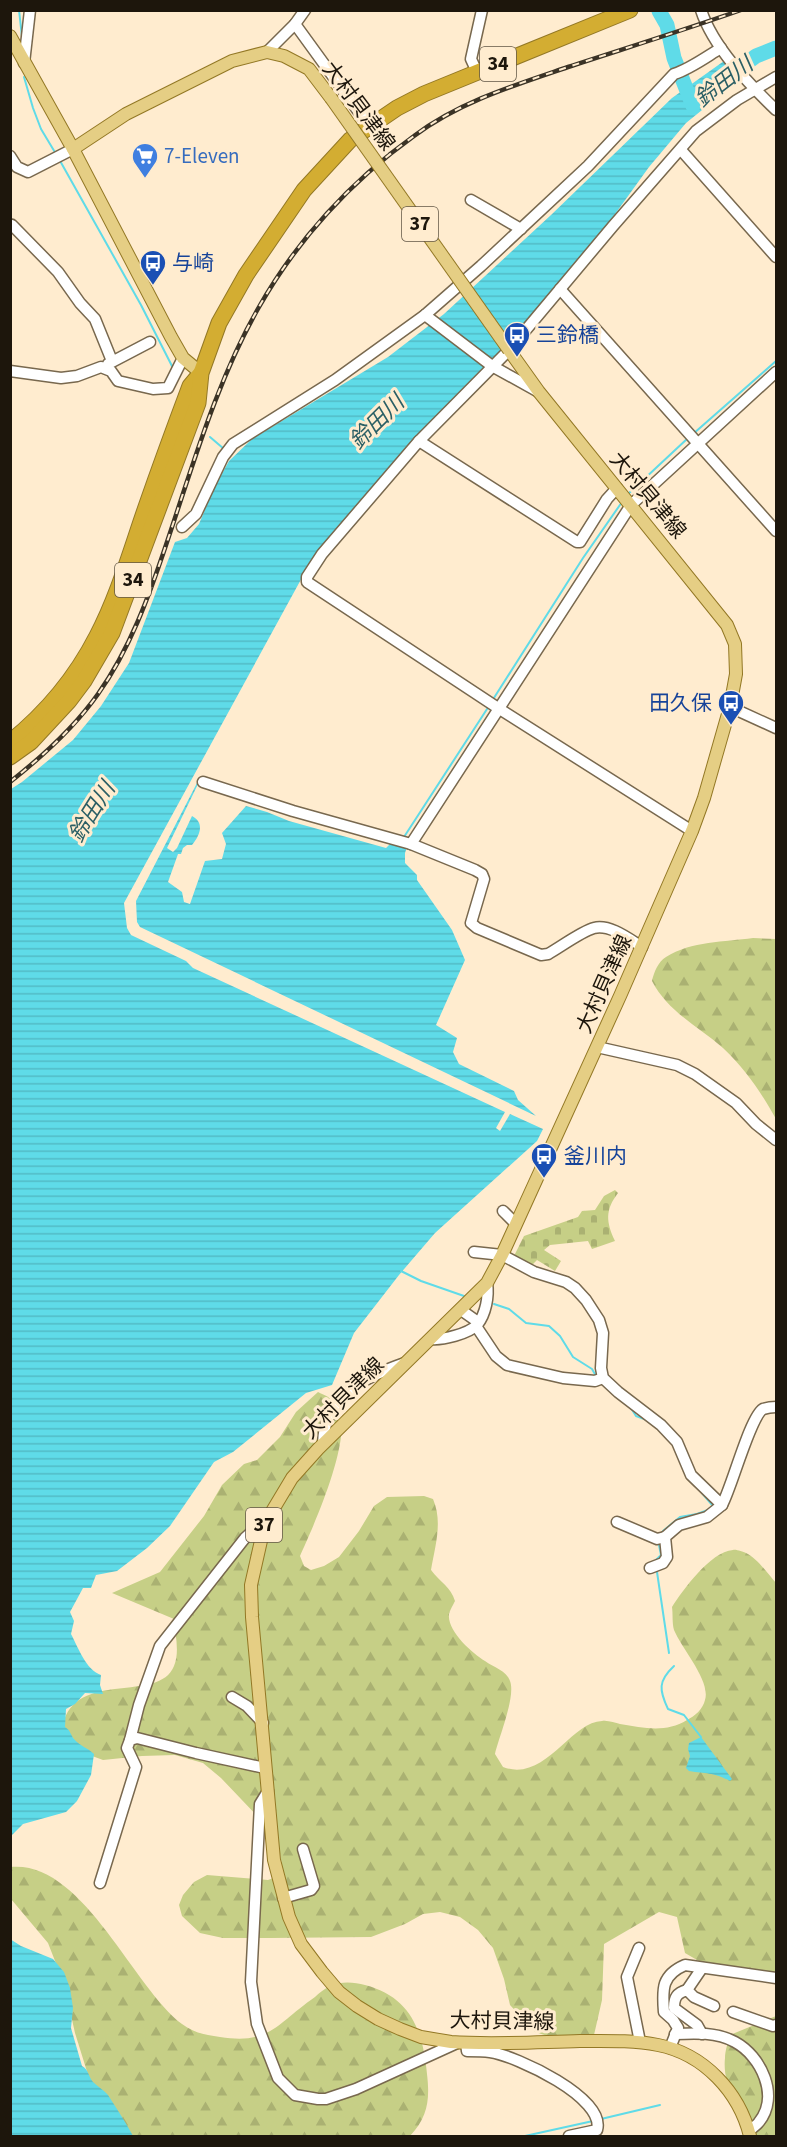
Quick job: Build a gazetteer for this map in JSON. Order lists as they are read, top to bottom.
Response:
{
  "streets": {
    "highway": ["34"],
    "main road": ["大村貝津線", "37"]
  },
  "water": ["鈴田川"],
  "places": {
    "supermarket": ["7-Eleven"],
    "bus stop": [
      "与崎",
      "三鈴橋",
      "田久保",
      "釜川内"
    ]
  }
}
